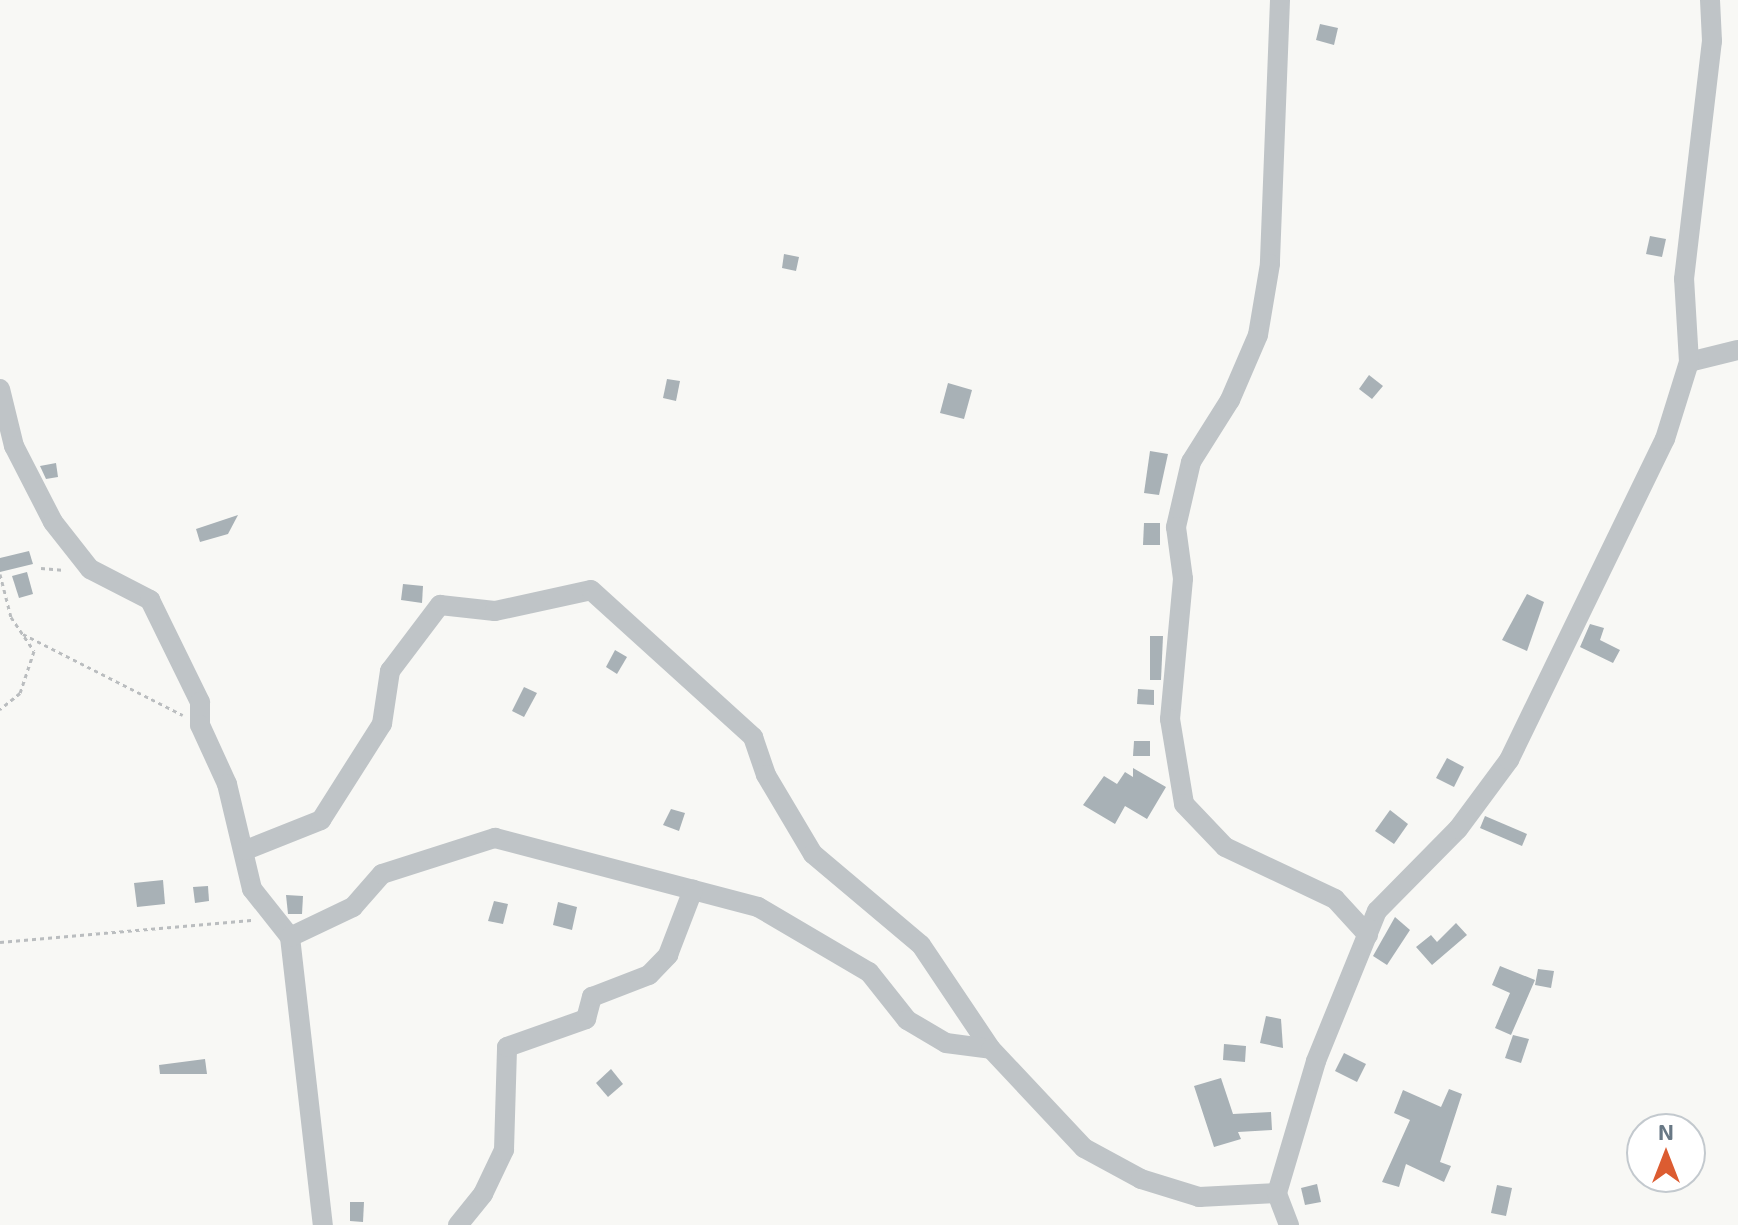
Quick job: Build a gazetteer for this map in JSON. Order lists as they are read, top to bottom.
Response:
{
  "north": "top"
}
